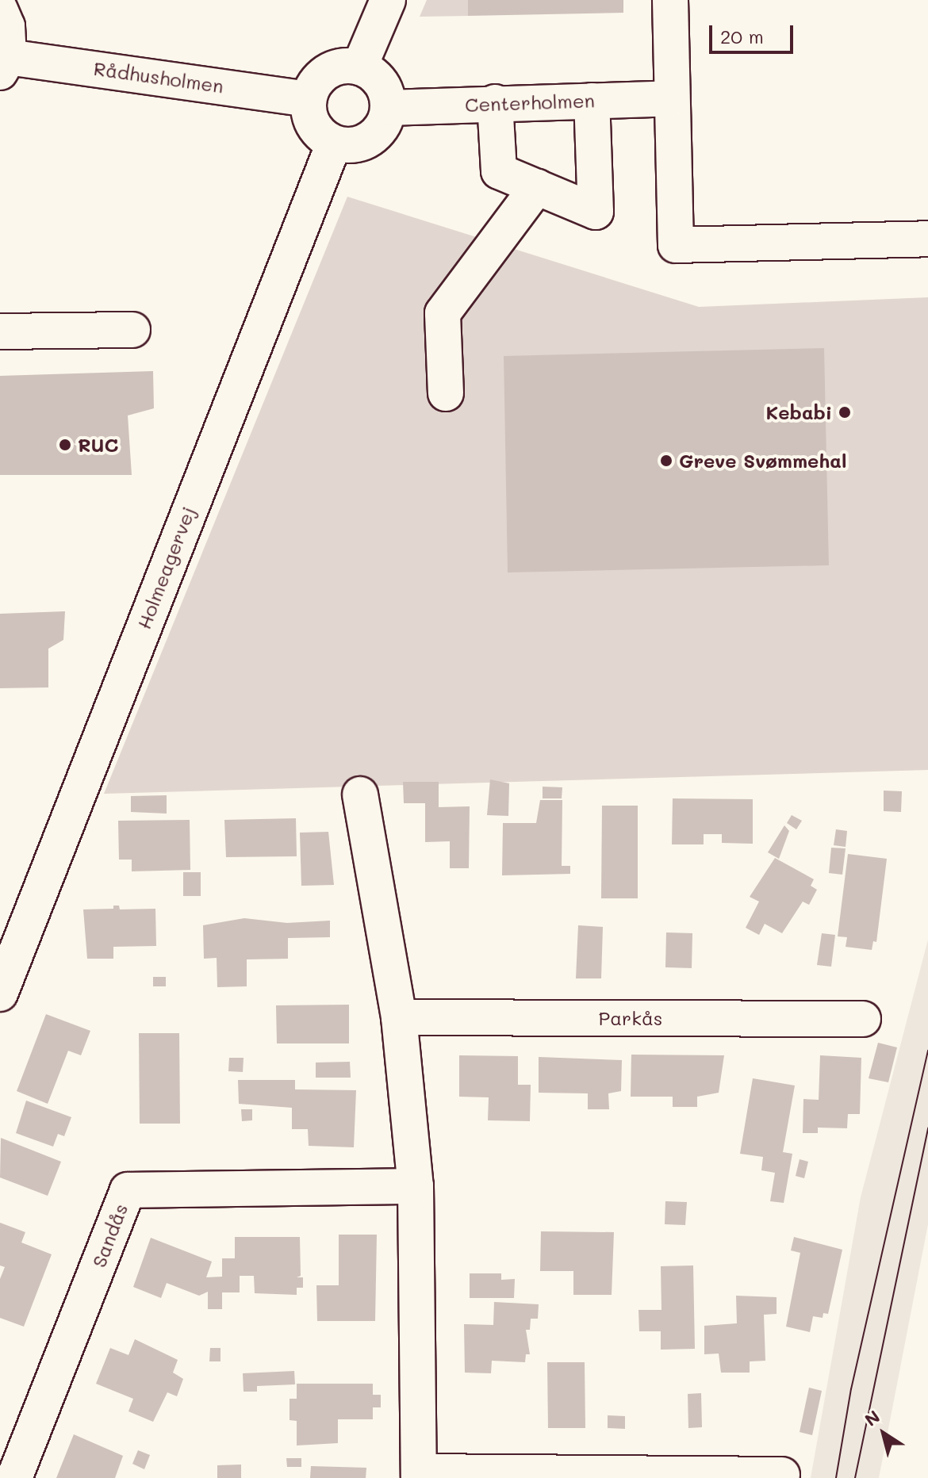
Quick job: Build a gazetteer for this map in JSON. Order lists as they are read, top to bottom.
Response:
{
  "streets": {
    "street": [
      "Rådhusholmen",
      "Centerholmen",
      "Holmeagervej",
      "Parkås",
      "Sandås"
    ]
  },
  "crossings": [
    ["Rådhusholmen", "Centerholmen"],
    ["Rådhusholmen", "Holmeagervej"],
    ["Centerholmen", "Holmeagervej"]
  ],
  "places": ["Kebabi", "RUC", "Greve Svømmehal"],
  "scale_bar": "20 m",
  "north": "top left"
}
